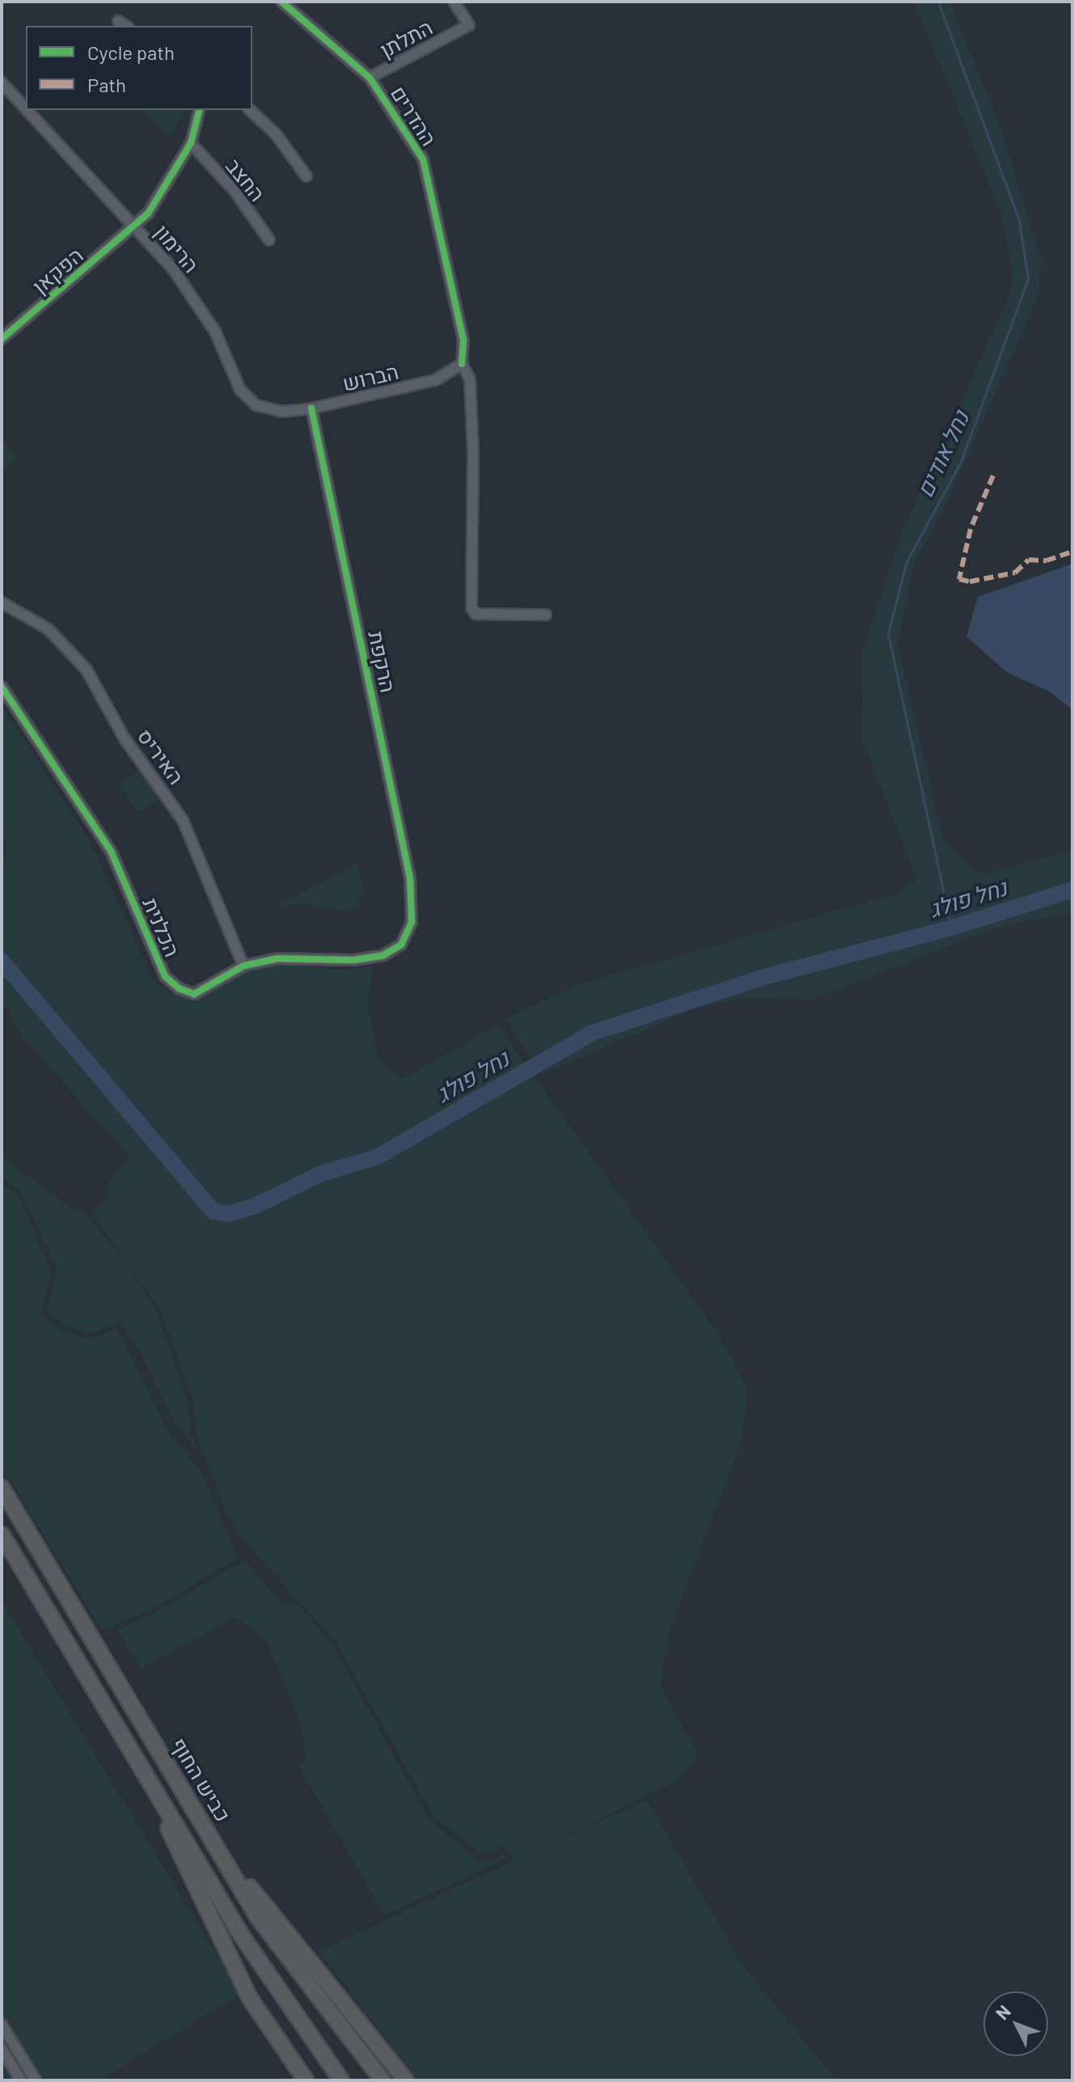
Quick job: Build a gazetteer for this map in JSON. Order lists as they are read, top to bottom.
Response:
{
  "streets": {
    "highway": ["כביש החוף"],
    "street": [
      "התלתן",
      "ההדרים",
      "החצב",
      "הרימון",
      "הפקאן",
      "הברוש",
      "הרקפת",
      "האיריס",
      "הכלנית"
    ]
  },
  "crossings": [
    ["התלתן", "ההדרים"],
    ["ההדרים", "הברוש"],
    ["החצב", "הפקאן"],
    ["הרימון", "הפקאן"],
    ["הרימון", "הברוש"],
    ["הברוש", "הרקפת"],
    ["הרקפת", "הכלנית"],
    ["האיריס", "הכלנית"]
  ],
  "water": ["נחל אודים", "נחל פולג"],
  "legend": ["Cycle path", "Path"],
  "north": "top left"
}
